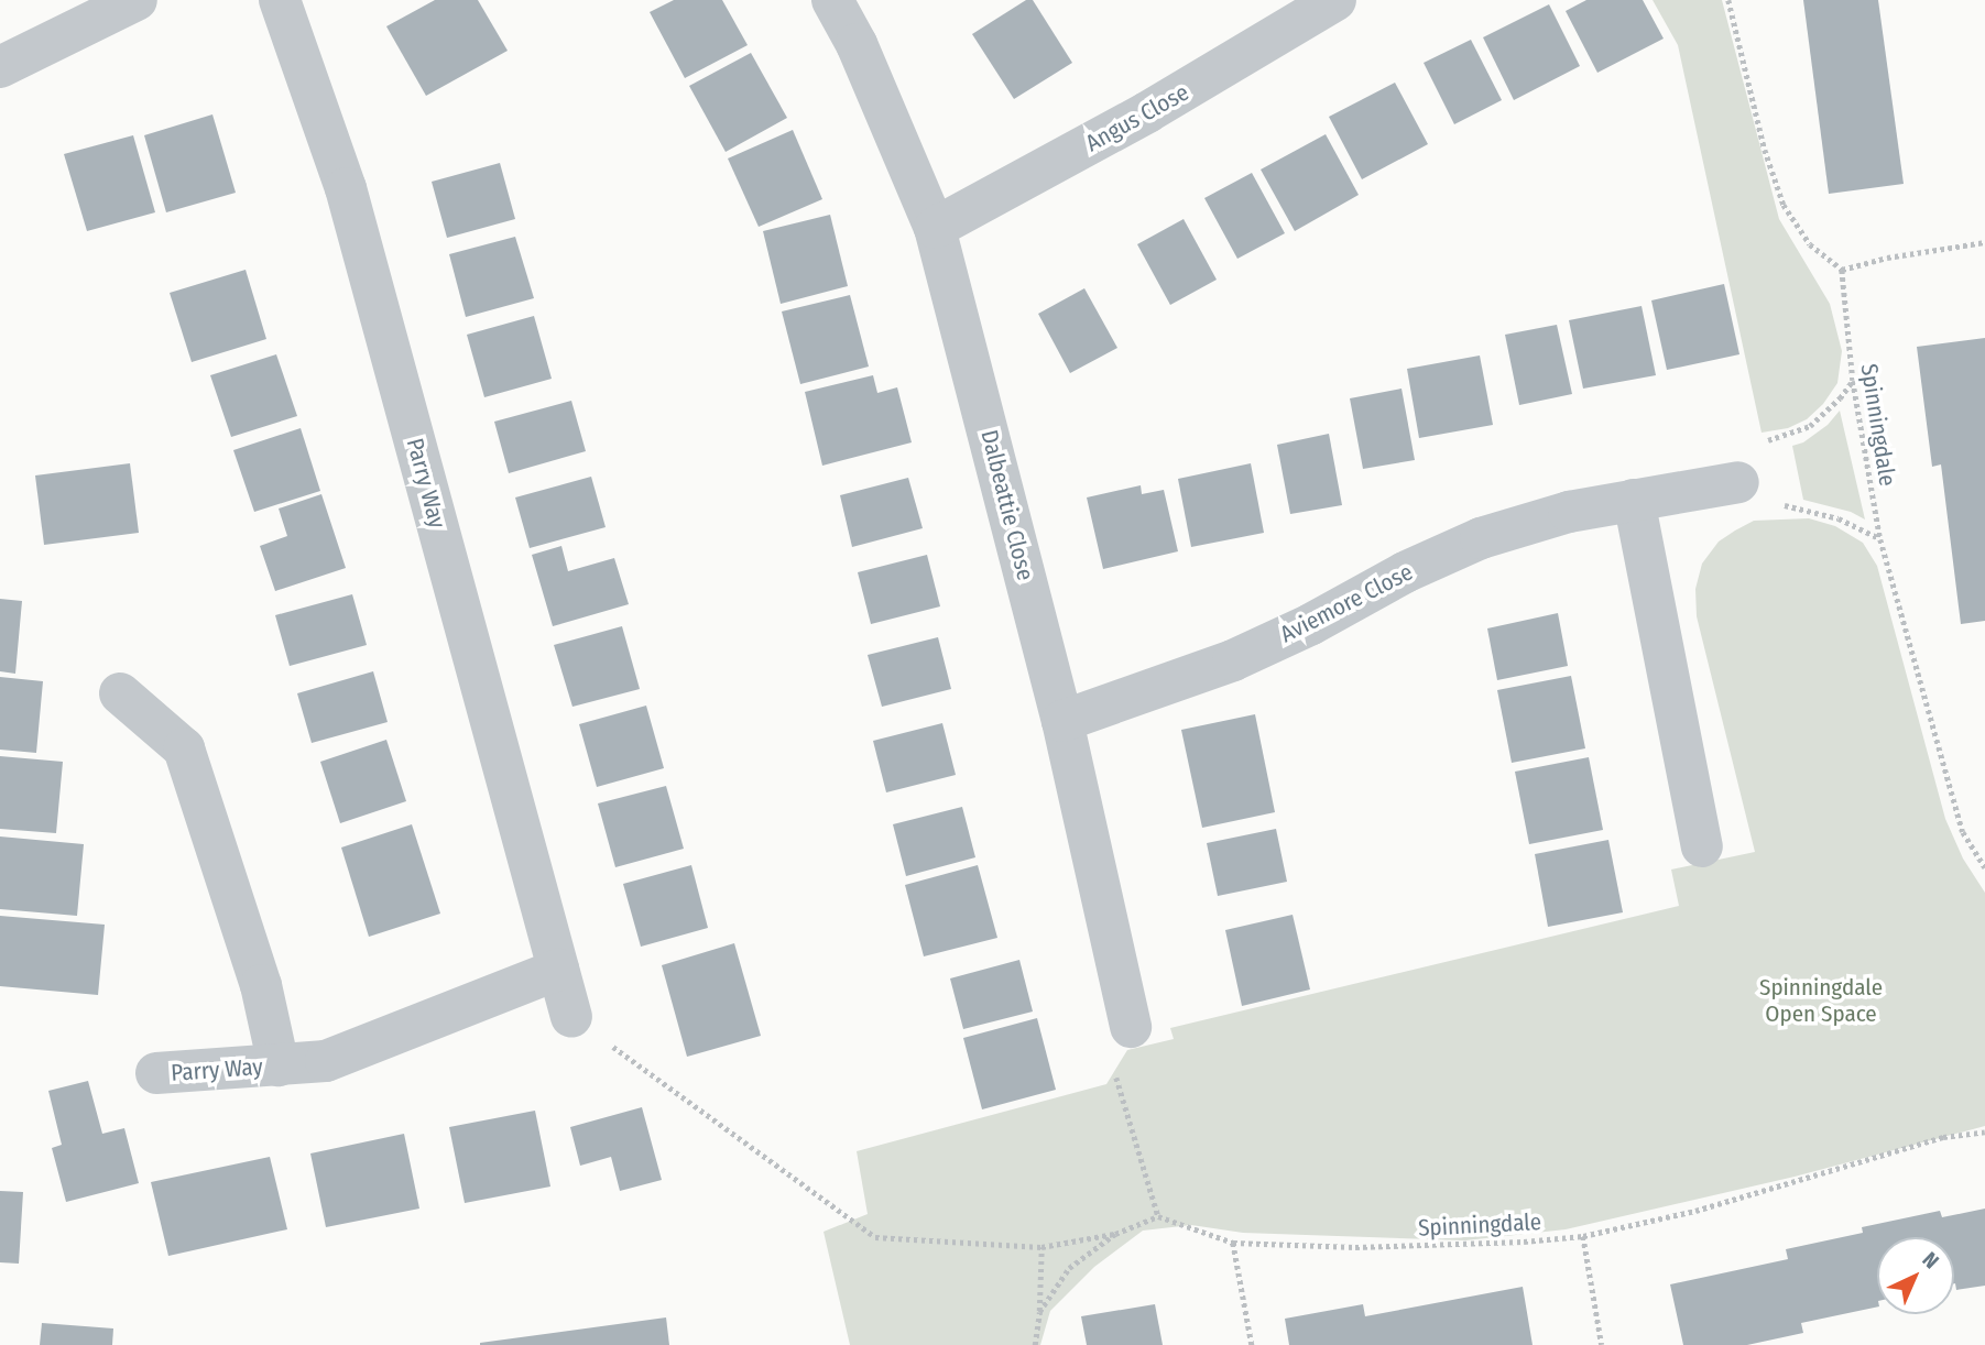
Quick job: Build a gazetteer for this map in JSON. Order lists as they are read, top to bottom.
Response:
{
  "streets": {
    "street": [
      "Angus Close",
      "Parry Way",
      "Dalbeattie Close",
      "Aviemore Close"
    ],
    "path": ["Spinningdale"]
  },
  "crossings": [
    ["Angus Close", "Dalbeattie Close"],
    ["Dalbeattie Close", "Aviemore Close"]
  ],
  "parks": ["Spinningdale Open Space"],
  "north": "top right"
}
